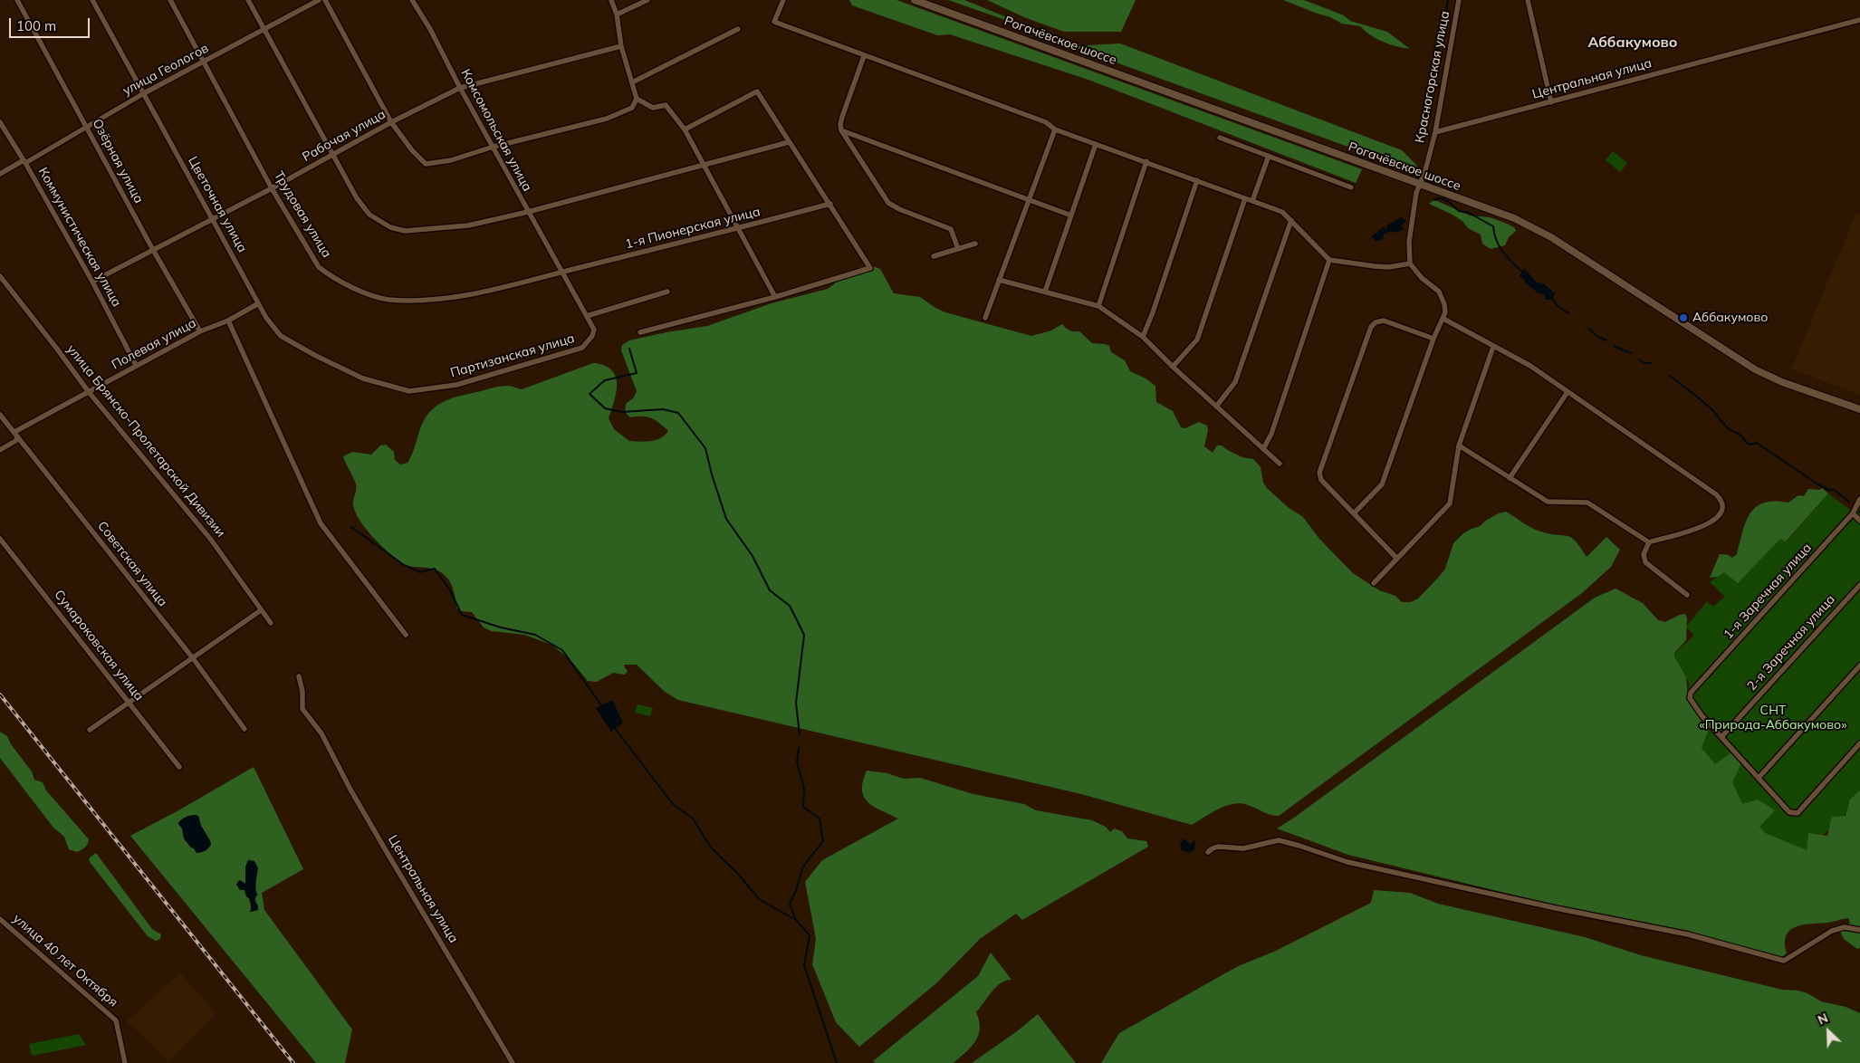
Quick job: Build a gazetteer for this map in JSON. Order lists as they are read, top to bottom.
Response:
{
  "streets": {
    "main road": ["Рогачёвское шоссе"],
    "street": [
      "улица Геологов",
      "Красногорская улица",
      "Центральная улица",
      "Комсомольская улица",
      "Рабочая улица",
      "Озёрная улица",
      "Цветочная улица",
      "Трудовая улица",
      "1-я Пионерская улица",
      "Коммунистическая улица",
      "Полевая улица",
      "Партизанская улица",
      "улица Брянско-Пролетарской Дивизии",
      "Советская улица",
      "1-я Заречная улица",
      "2-я Заречная улица",
      "Сумароковская улица",
      "улица 40 лет Октября"
    ]
  },
  "crossings": [
    ["Рогачёвское шоссе", "Красногорская улица"],
    ["улица Геологов", "Озёрная улица"],
    ["улица Геологов", "Цветочная улица"],
    ["улица Геологов", "Трудовая улица"],
    ["улица Геологов", "Коммунистическая улица"],
    ["Красногорская улица", "Центральная улица"],
    ["Комсомольская улица", "Рабочая улица"],
    ["Комсомольская улица", "Трудовая улица"],
    ["Комсомольская улица", "1-я Пионерская улица"],
    ["Комсомольская улица", "Партизанская улица"],
    ["Рабочая улица", "Озёрная улица"],
    ["Рабочая улица", "Цветочная улица"],
    ["Рабочая улица", "Трудовая улица"],
    ["Рабочая улица", "Коммунистическая улица"],
    ["Озёрная улица", "Полевая улица"],
    ["Цветочная улица", "Полевая улица"],
    ["Цветочная улица", "Партизанская улица"],
    ["Трудовая улица", "1-я Пионерская улица"],
    ["Трудовая улица", "Партизанская улица"],
    ["1-я Пионерская улица", "Партизанская улица"],
    ["Коммунистическая улица", "Полевая улица"],
    ["Полевая улица", "улица Брянско-Пролетарской Дивизии"],
    ["Полевая улица", "Советская улица"],
    ["1-я Заречная улица", "2-я Заречная улица"]
  ],
  "districts": ["Аббакумово"],
  "parks": ["СНТ «Природа-Аббакумово»"],
  "places": ["Аббакумово"],
  "scale_bar": "100 m",
  "north": "top left"
}
